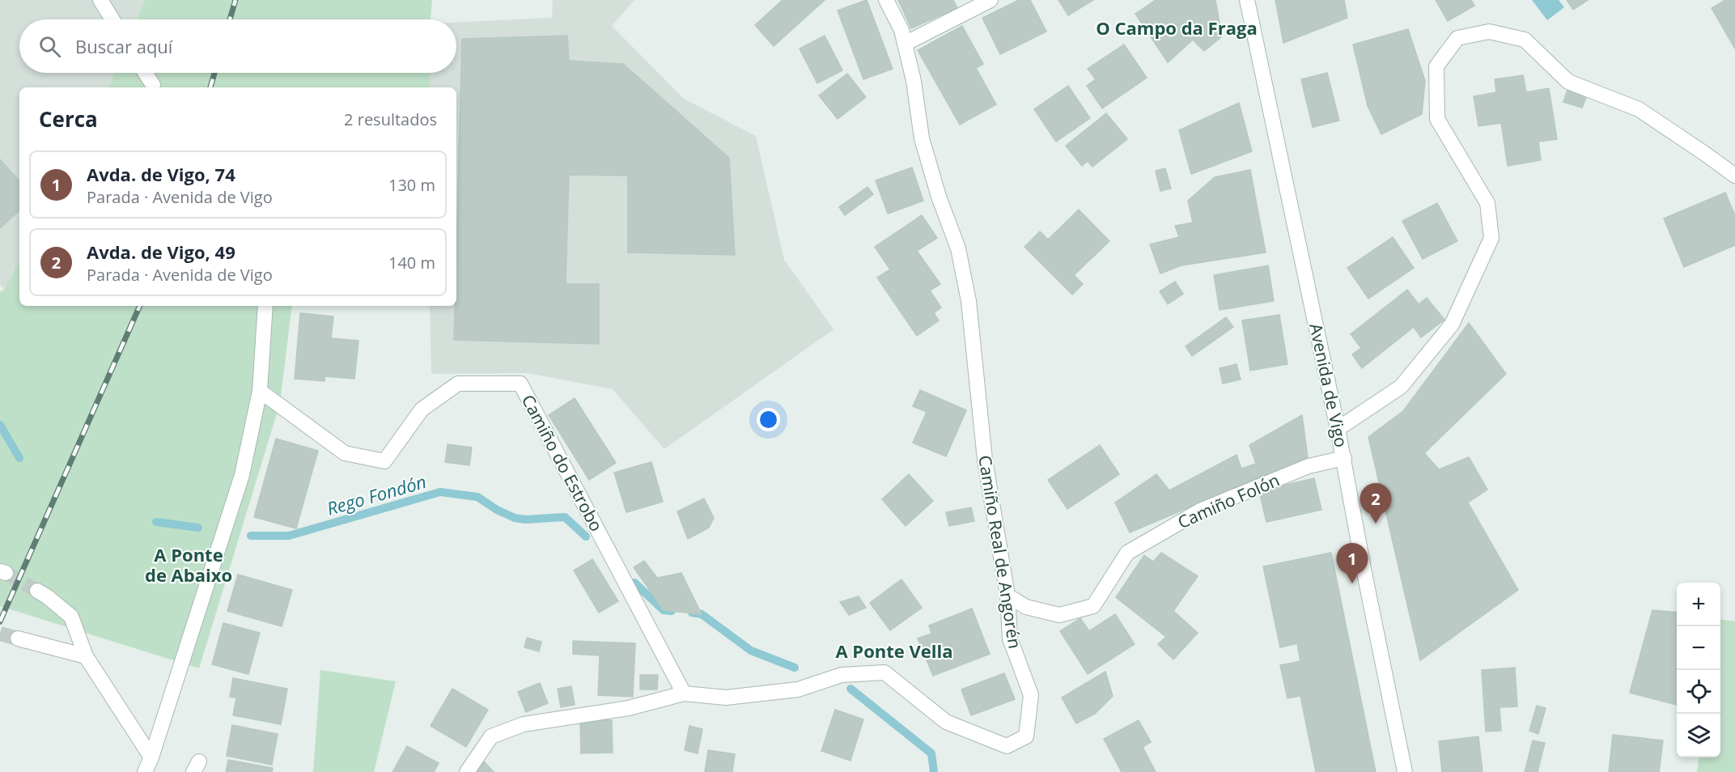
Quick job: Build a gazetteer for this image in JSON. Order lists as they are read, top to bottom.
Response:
{
  "streets": {
    "street": [
      "Avenida de Vigo",
      "Camiño do Estrobo",
      "Camiño Folón",
      "Camiño Real de Angorén"
    ]
  },
  "crossings": [
    ["Avenida de Vigo", "Camiño Folón"],
    ["Camiño do Estrobo", "Camiño Real de Angorén"],
    ["Camiño Folón", "Camiño Real de Angorén"]
  ],
  "districts": ["O Campo da Fraga", "A Ponte de Abaixo", "A Ponte Vella"],
  "water": ["Rego Fondón"],
  "page": {
    "search": "Buscar aquí",
    "heading": ["Cerca", "2 resultados"],
    "list": [
      {
        "mark": "1",
        "name": "Avda. de Vigo, 74",
        "note": "Parada · Avenida de Vigo",
        "value": "130 m"
      },
      {
        "mark": "2",
        "name": "Avda. de Vigo, 49",
        "note": "Parada · Avenida de Vigo",
        "value": "140 m"
      }
    ],
    "pins": ["2", "1"],
    "map_buttons": ["+", "−"]
  }
}
